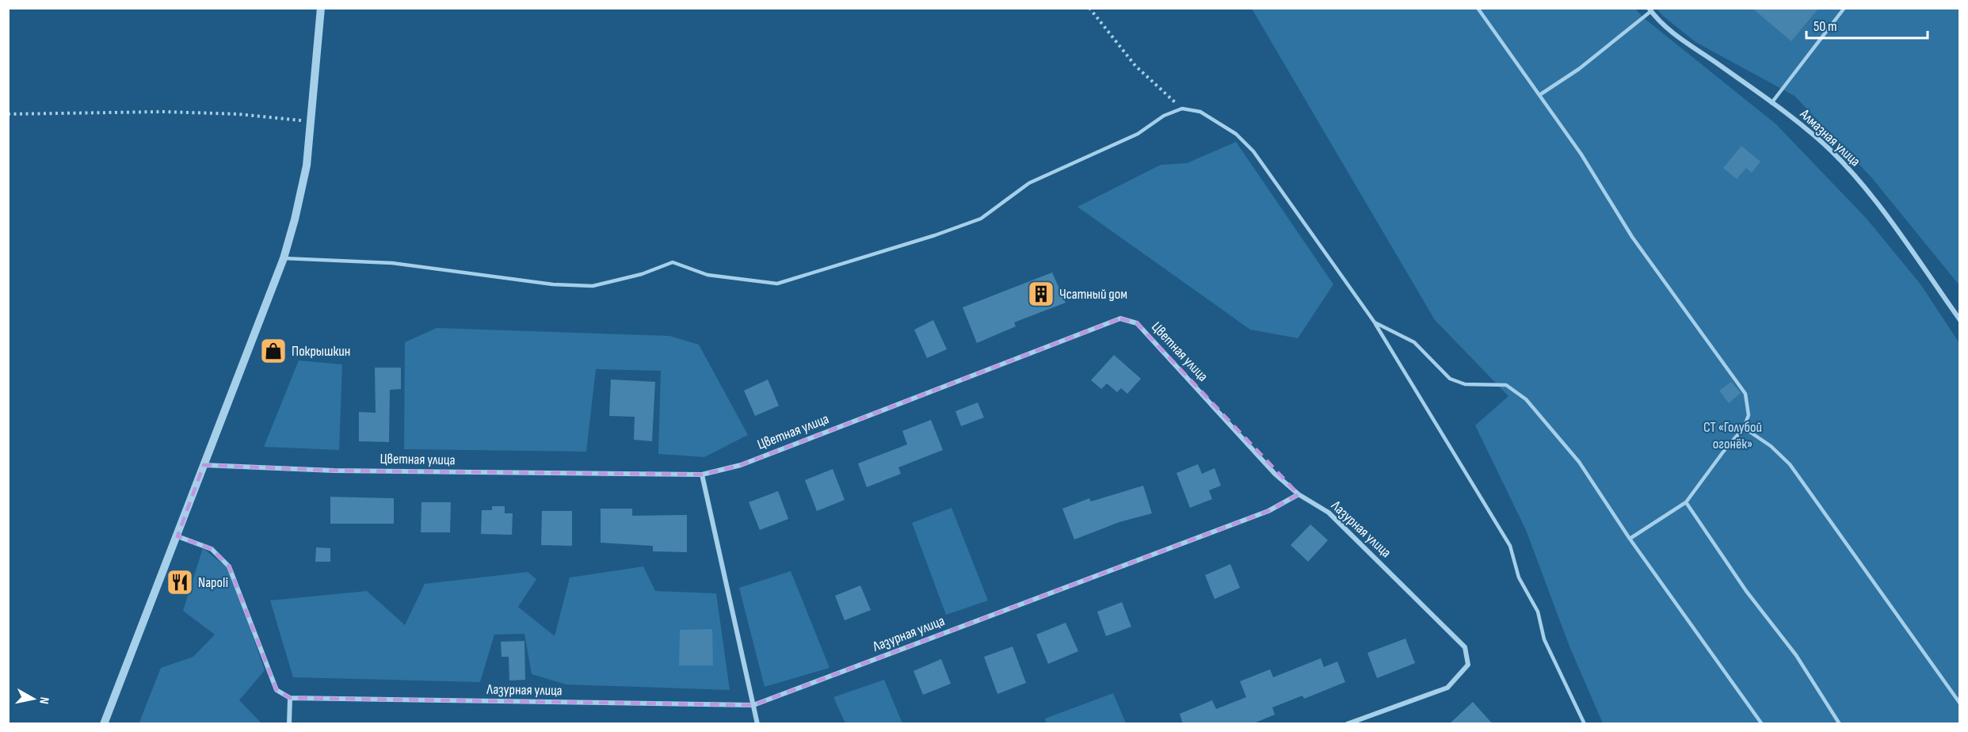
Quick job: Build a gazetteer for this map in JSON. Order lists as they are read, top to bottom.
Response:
{
  "streets": {
    "street": ["Алмазная улица", "Цветная улица", "Лазурная улица"]
  },
  "crossings": [
    ["Цветная улица", "Лазурная улица"]
  ],
  "parks": ["СТ «Голубой огонёк»"],
  "places": {
    "building": ["Чсатный дом"],
    "shop": ["Покрышкин"],
    "restaurant": ["Napoli"]
  },
  "scale_bar": "50 m",
  "north": "right"
}
